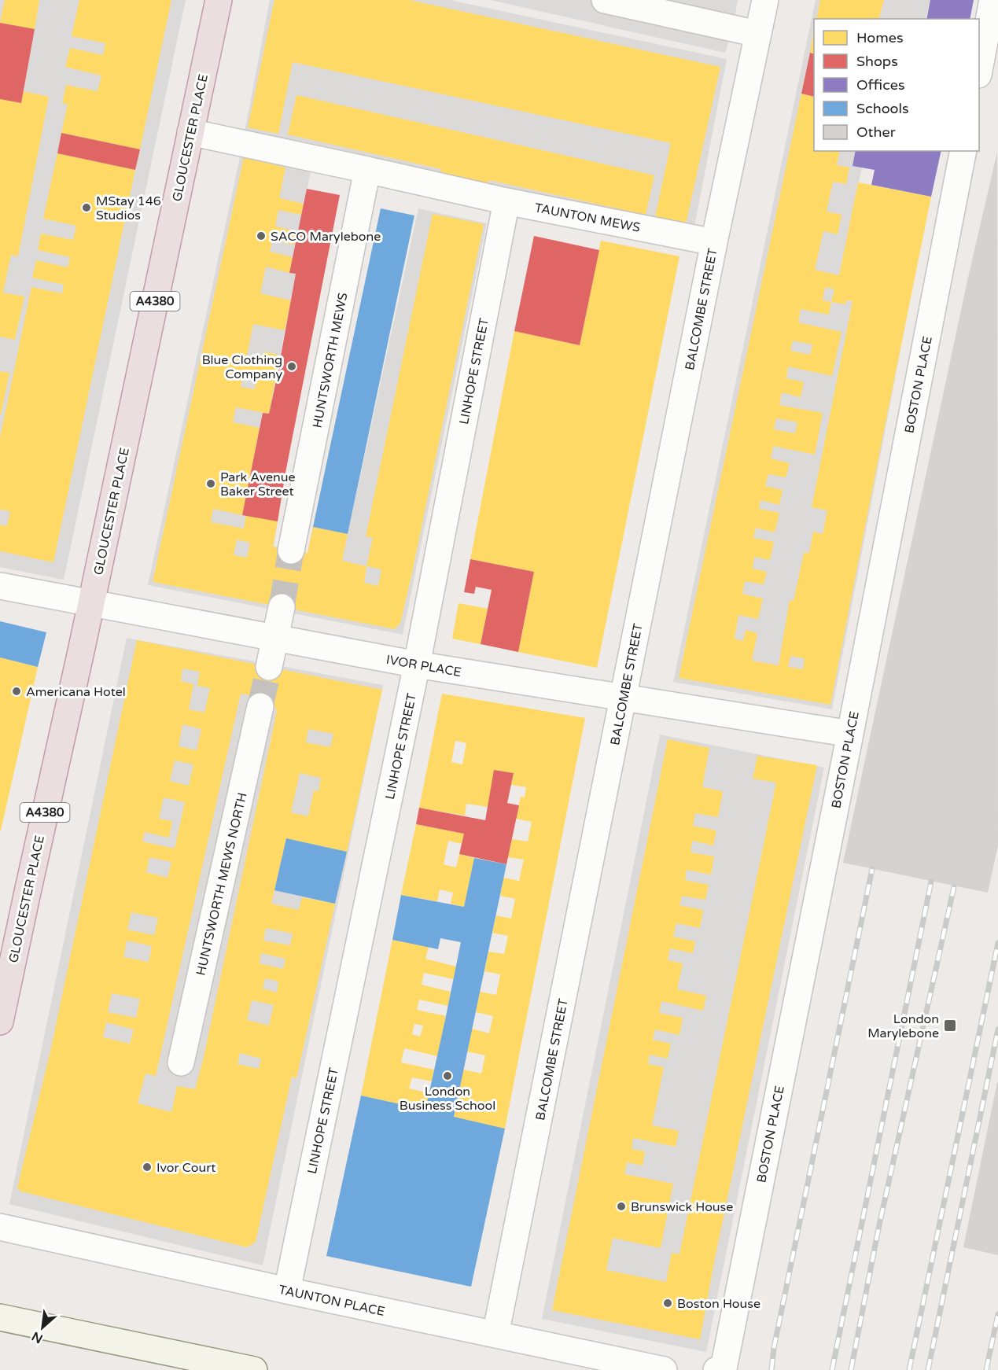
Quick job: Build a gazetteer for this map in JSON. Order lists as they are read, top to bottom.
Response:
{
  "streets": {
    "highway": ["GLOUCESTER PLACE", "A4380"],
    "street": [
      "TAUNTON MEWS",
      "BALCOMBE STREET",
      "HUNTSWORTH MEWS",
      "LINHOPE STREET",
      "BOSTON PLACE",
      "IVOR PLACE",
      "HUNTSWORTH MEWS NORTH",
      "TAUNTON PLACE"
    ]
  },
  "crossings": [
    ["GLOUCESTER PLACE", "IVOR PLACE"],
    ["TAUNTON MEWS", "BALCOMBE STREET"],
    ["TAUNTON MEWS", "HUNTSWORTH MEWS"],
    ["TAUNTON MEWS", "LINHOPE STREET"],
    ["BALCOMBE STREET", "IVOR PLACE"],
    ["BALCOMBE STREET", "TAUNTON PLACE"],
    ["LINHOPE STREET", "IVOR PLACE"],
    ["LINHOPE STREET", "TAUNTON PLACE"],
    ["BOSTON PLACE", "IVOR PLACE"]
  ],
  "places": {
    "other": [
      "MStay 146 Studios",
      "SACO Marylebone",
      "Blue Clothing Company",
      "Park Avenue Baker Street",
      "Americana Hotel",
      "London Business School",
      "Ivor Court",
      "Brunswick House",
      "Boston House"
    ],
    "transit": ["London Marylebone"]
  },
  "legend": [
    "Homes",
    "Shops",
    "Offices",
    "Schools",
    "Other"
  ],
  "north": "bottom left"
}
